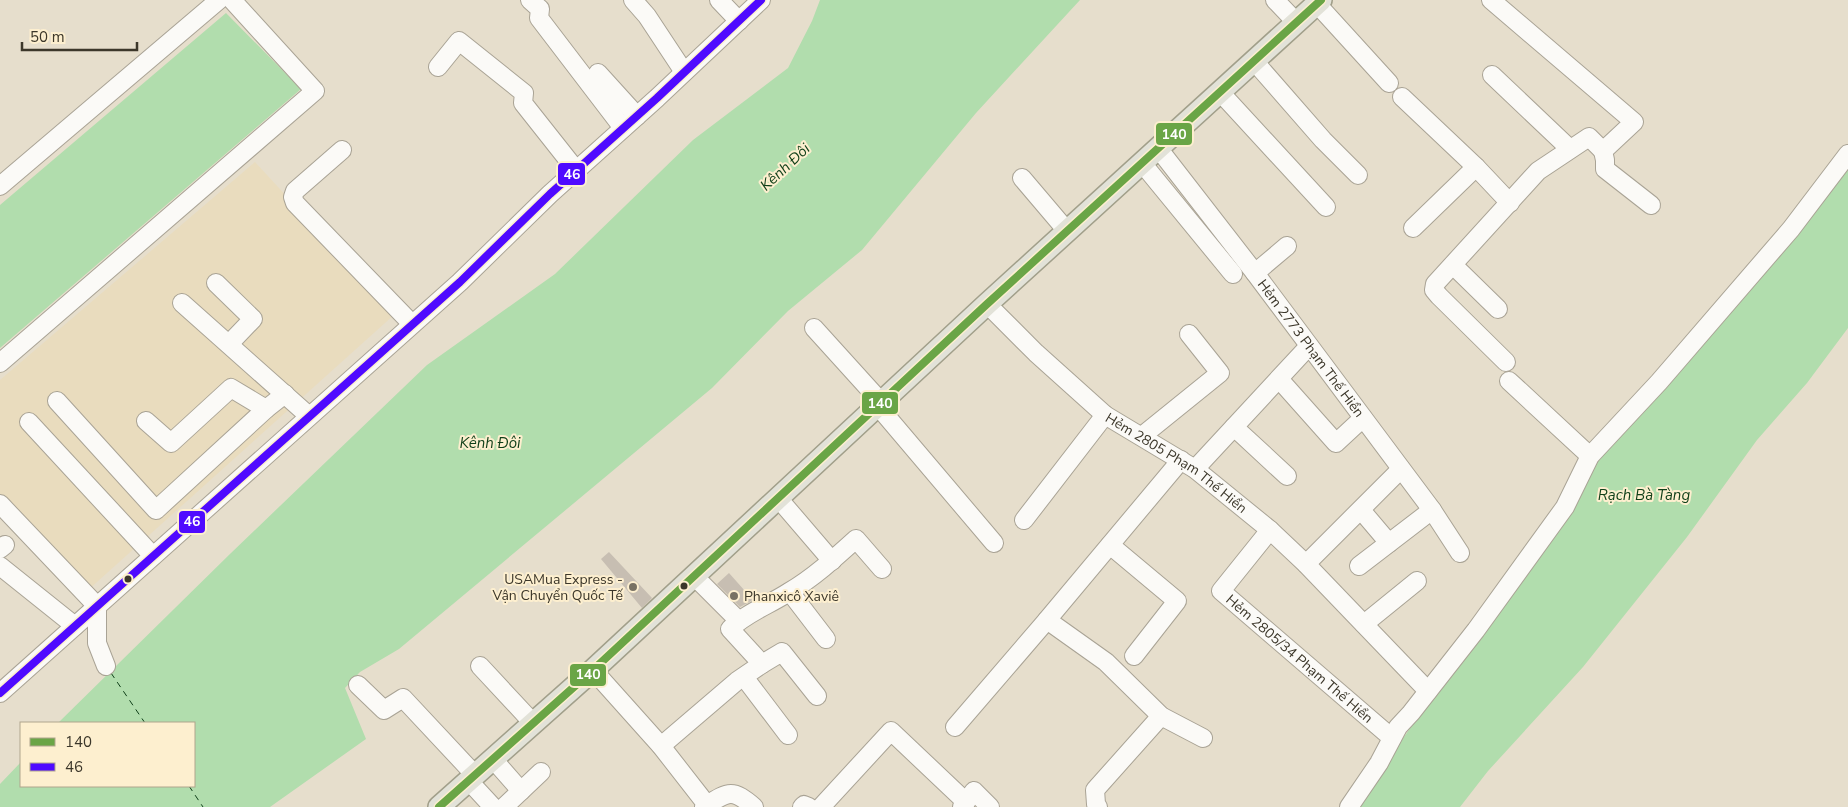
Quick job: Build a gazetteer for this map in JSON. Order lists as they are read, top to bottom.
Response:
{
  "streets": {
    "street": ["Hẻm 2773 Phạm Thế Hiển", "Hẻm 2805 Phạm Thế Hiển", "Hẻm 2805/34 Phạm Thế Hiển"]
  },
  "crossings": [
    ["Hẻm 2805 Phạm Thế Hiển", "Hẻm 2805/34 Phạm Thế Hiển"]
  ],
  "water": ["Kênh Đôi", "Rạch Bà Tàng"],
  "places": ["USAMua Express - Vận Chuyển Quốc Tế", "Phanxicô Xaviê"],
  "lines": ["transit line 140", "transit line 46"],
  "legend": ["140", "46"],
  "scale_bar": "50 m"
}
